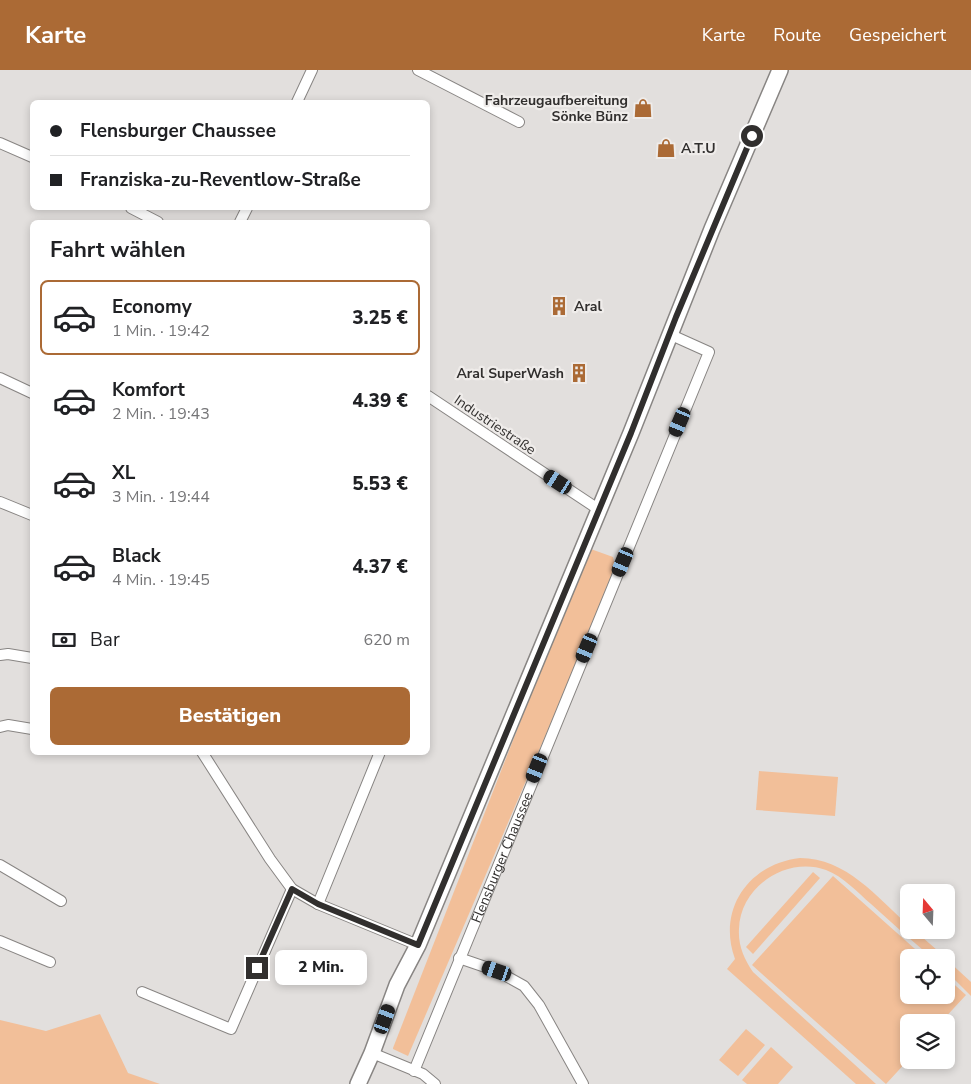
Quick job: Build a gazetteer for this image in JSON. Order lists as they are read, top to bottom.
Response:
{
  "streets": {
    "street": ["Industriestraße", "Flensburger Chaussee"]
  },
  "places": {
    "shop": ["Fahrzeugaufbereitung Sönke Bünz", "A.T.U"],
    "building": ["Aral", "Aral SuperWash"]
  },
  "north": "top",
  "page": {
    "header": "Karte",
    "nav": ["Karte", "Route", "Gespeichert"],
    "banner": ["Flensburger Chaussee", "Franziska-zu-Reventlow-Straße"],
    "heading": "Fahrt wählen",
    "list": [
      {
        "name": "Economy",
        "note": "1 Min. · 19:42",
        "value": "3.25 €"
      },
      {
        "name": "Komfort",
        "note": "2 Min. · 19:43",
        "value": "4.39 €"
      },
      {
        "name": "XL",
        "note": "3 Min. · 19:44",
        "value": "5.53 €"
      },
      {
        "name": "Black",
        "note": "4 Min. · 19:45",
        "value": "4.37 €"
      }
    ],
    "pay": ["Bar", "620 m"],
    "buttons": "Bestätigen",
    "bubble": "2 Min."
  }
}
